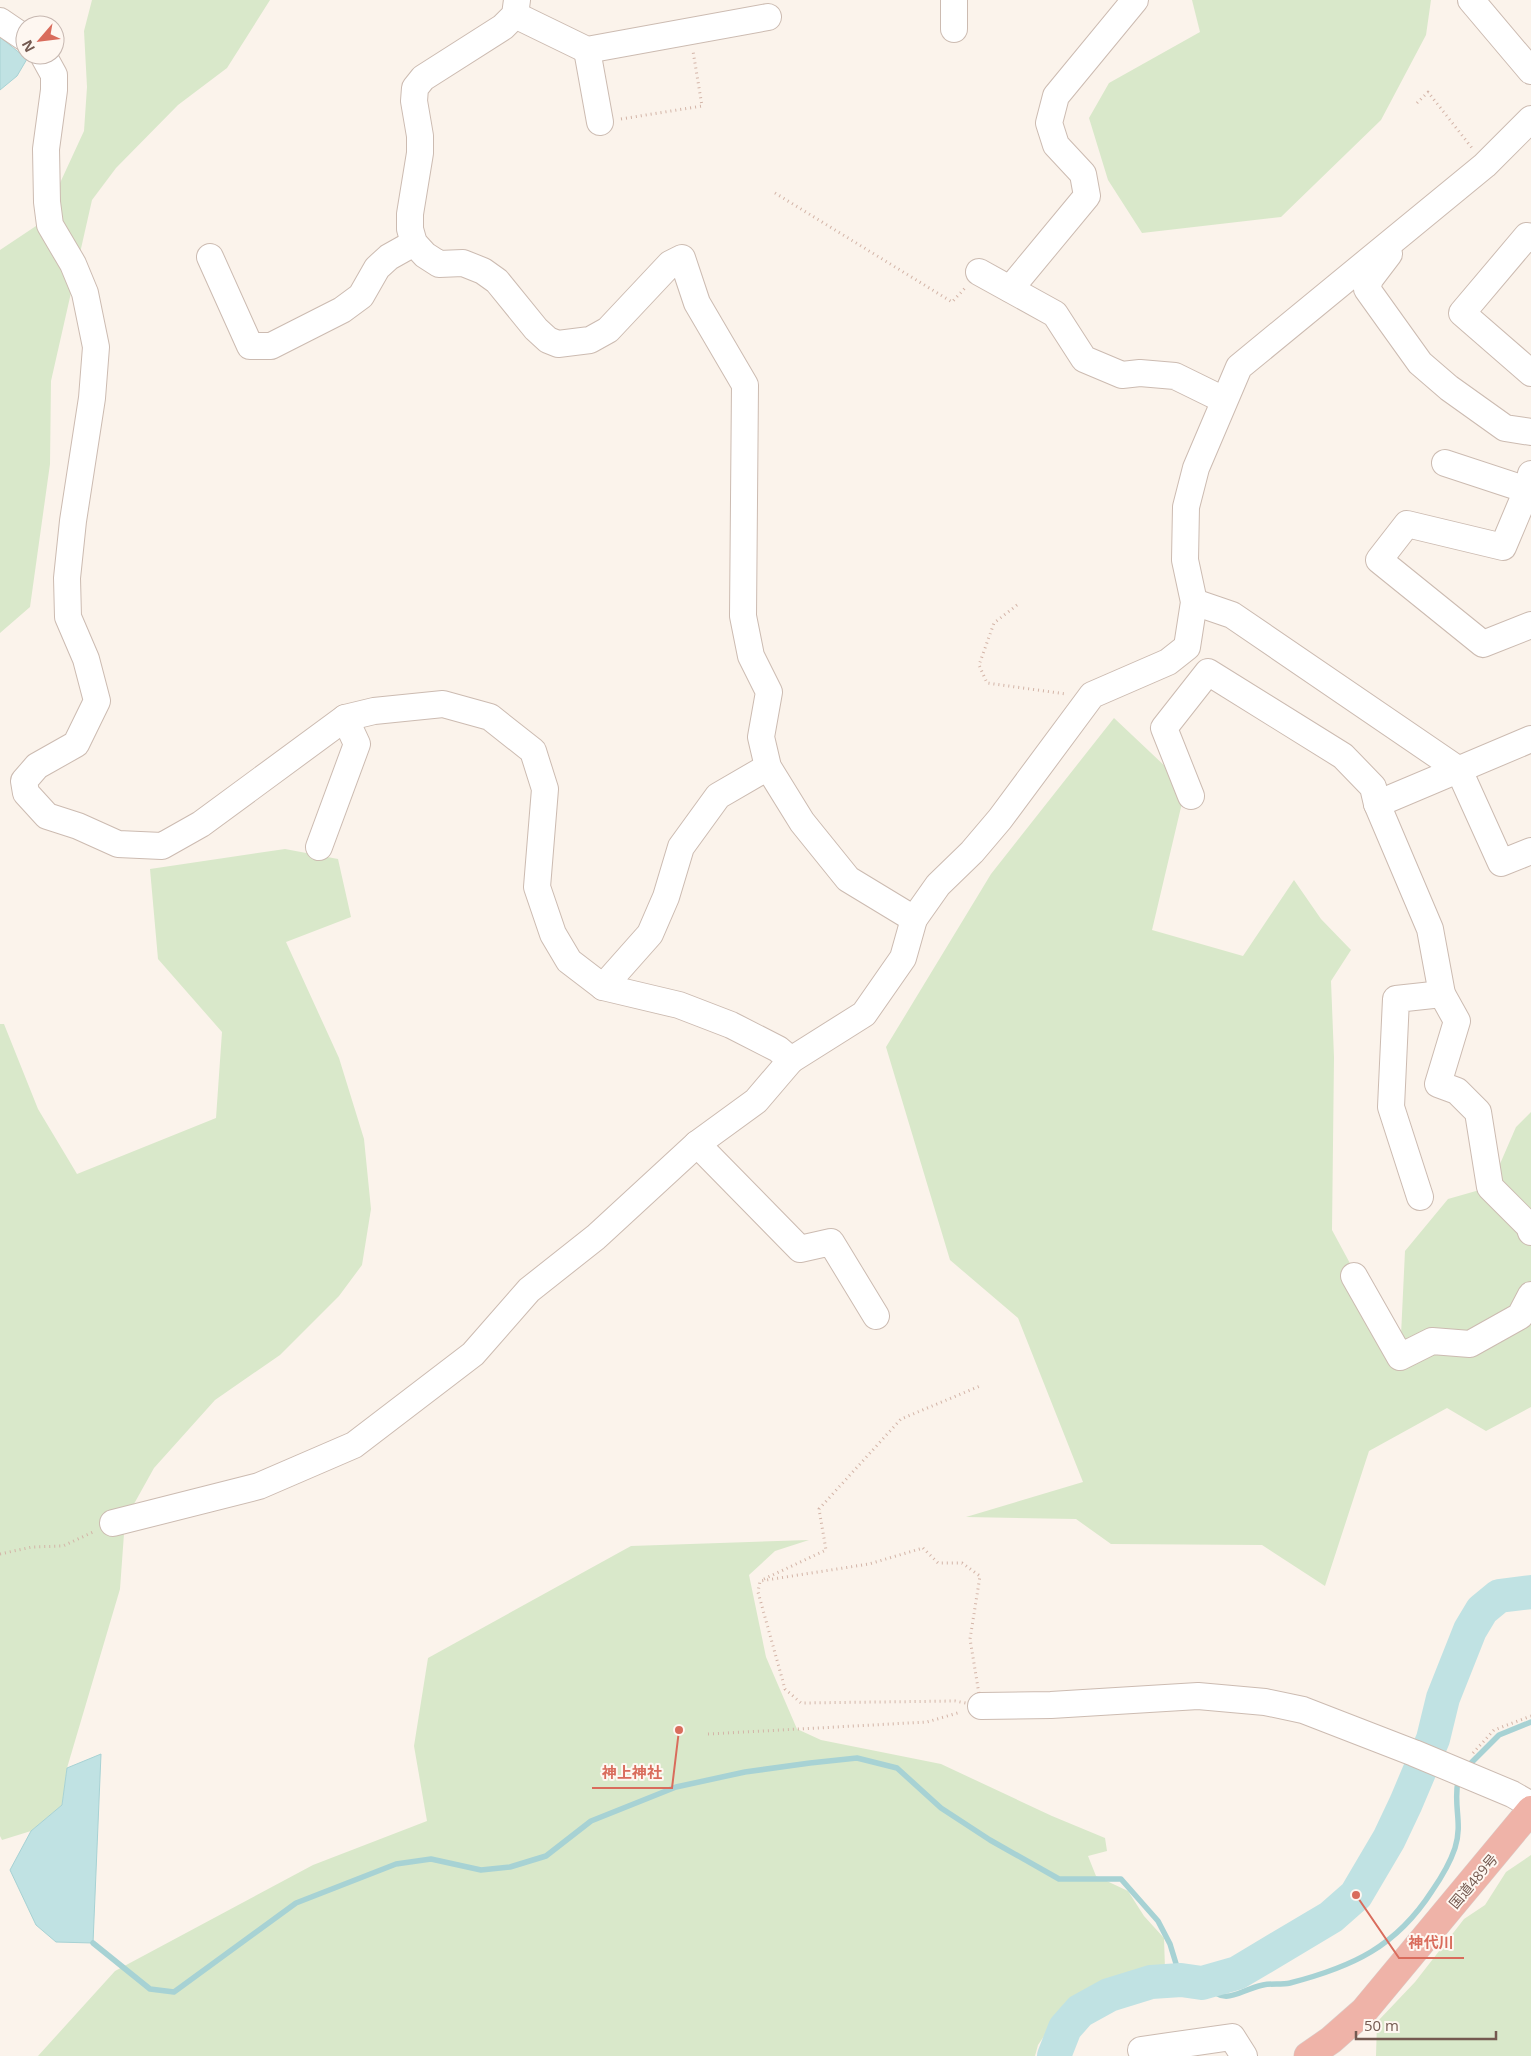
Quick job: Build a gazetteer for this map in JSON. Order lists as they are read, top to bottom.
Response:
{
  "streets": {
    "highway": ["国道489号"]
  },
  "places": ["神上神社", "神代川"],
  "scale_bar": "50 m",
  "north": "bottom left"
}
